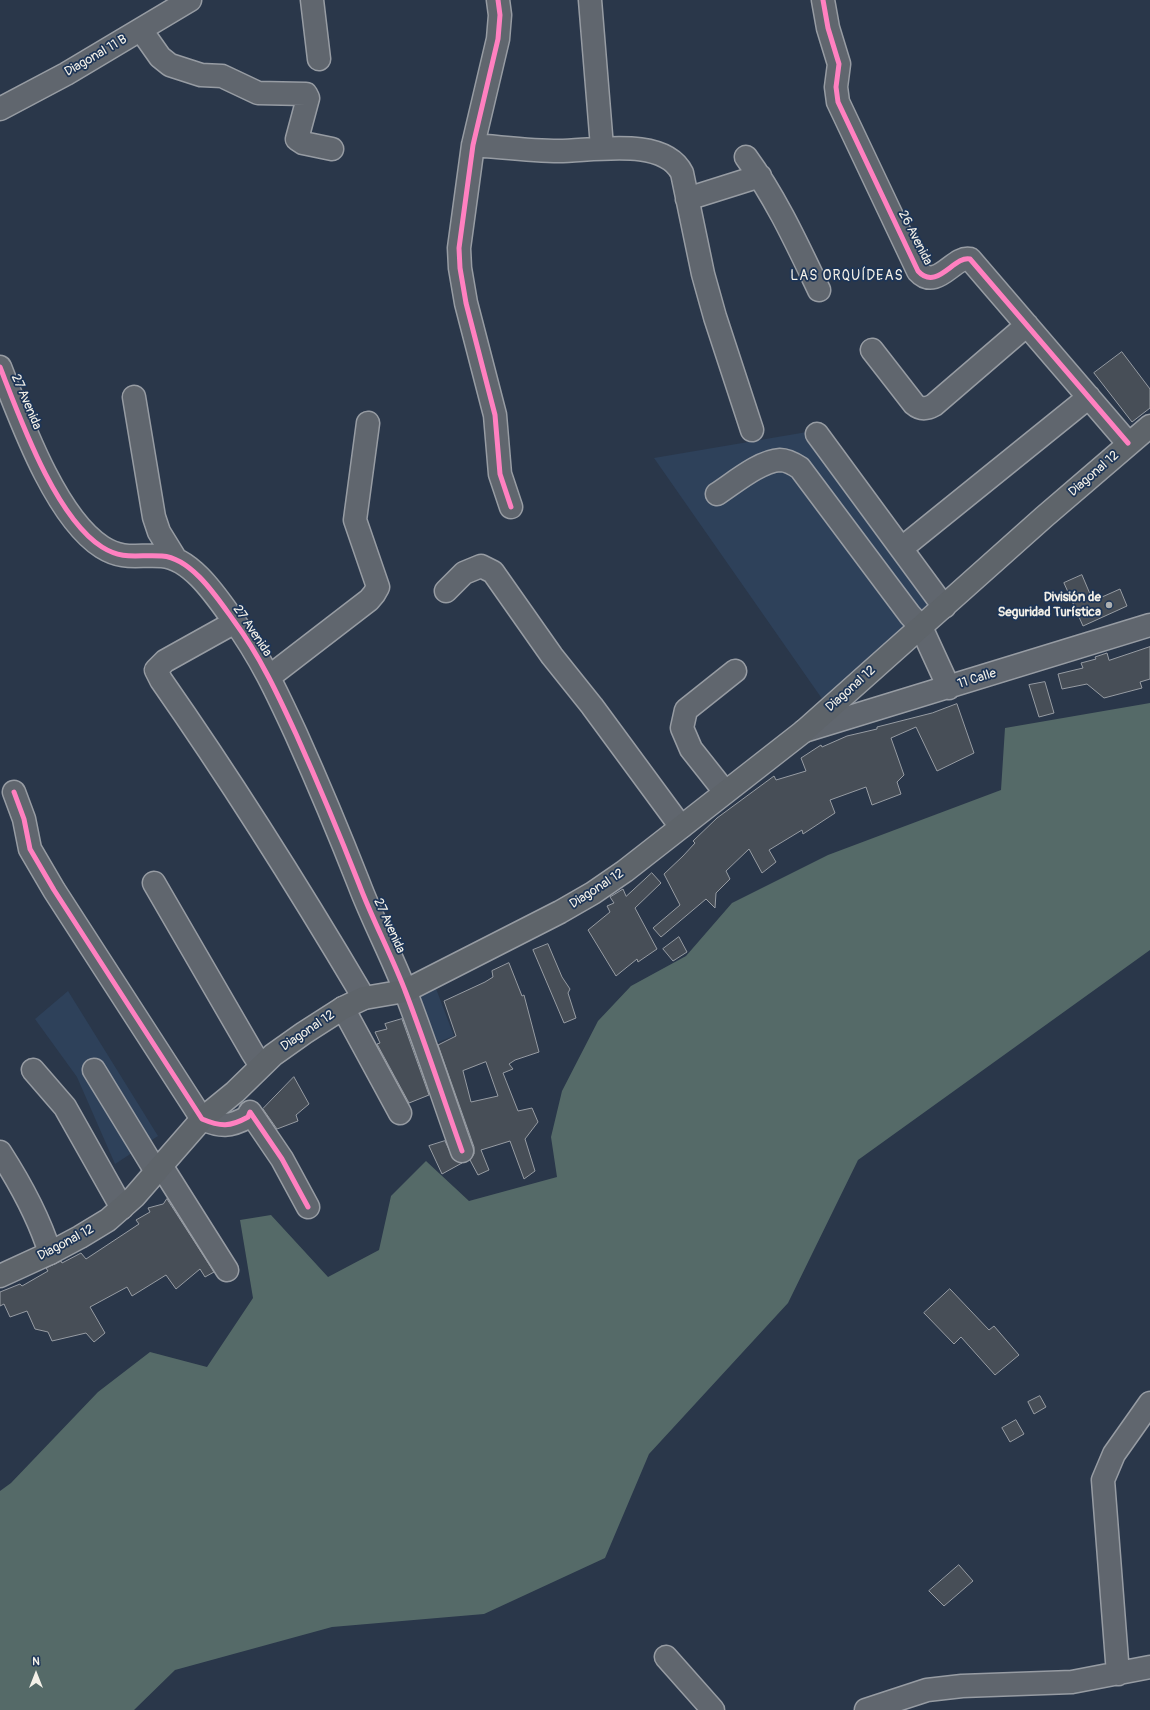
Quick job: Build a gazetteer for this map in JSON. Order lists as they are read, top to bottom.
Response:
{
  "streets": {
    "main road": ["Diagonal 12"],
    "street": [
      "Diagonal 11 B",
      "26 Avenida",
      "27 Avenida",
      "11 Calle"
    ]
  },
  "crossings": [
    ["26 Avenida", "Diagonal 12"],
    ["27 Avenida", "Diagonal 12"],
    ["Diagonal 12", "11 Calle"]
  ],
  "districts": ["LAS ORQUÍDEAS"],
  "places": ["División de Seguridad Turística"],
  "north": "top"
}
